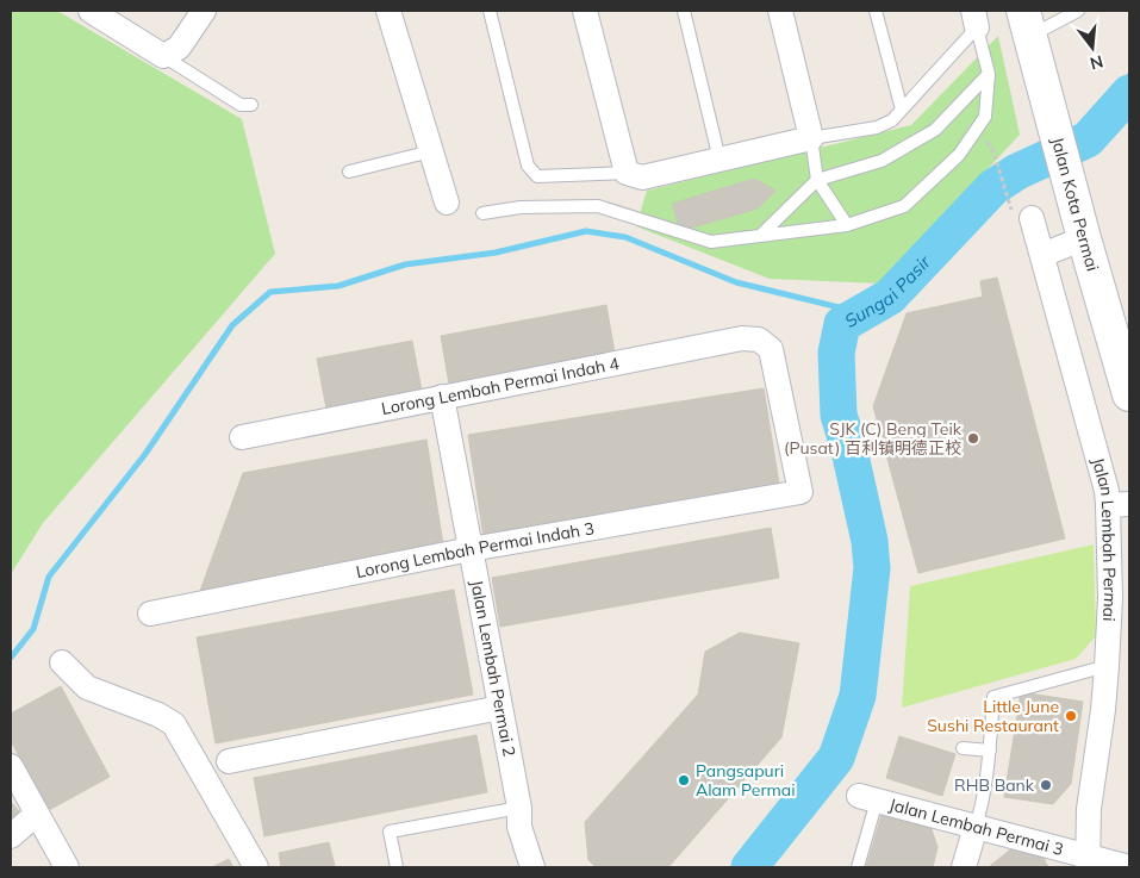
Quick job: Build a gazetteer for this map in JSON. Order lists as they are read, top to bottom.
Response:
{
  "streets": {
    "main road": ["Jalan Kota Permai"],
    "street": [
      "Lorong Lembah Permai Indah 4",
      "Jalan Lembah Permai",
      "Lorong Lembah Permai Indah 3",
      "Jalan Lembah Permai 2",
      "Jalan Lembah Permai 3"
    ]
  },
  "crossings": [
    ["Lorong Lembah Permai Indah 4", "Lorong Lembah Permai Indah 3"],
    ["Lorong Lembah Permai Indah 4", "Jalan Lembah Permai 2"],
    ["Jalan Lembah Permai", "Jalan Lembah Permai 3"],
    ["Lorong Lembah Permai Indah 3", "Jalan Lembah Permai 2"]
  ],
  "water": ["Sungai Pasir"],
  "places": [
    "SJK (C) Beng Teik (Pusat) 百利镇明德正校",
    "Little June Sushi Restaurant",
    "Pangsapuri Alam Permai",
    "RHB Bank"
  ],
  "north": "bottom"
}
